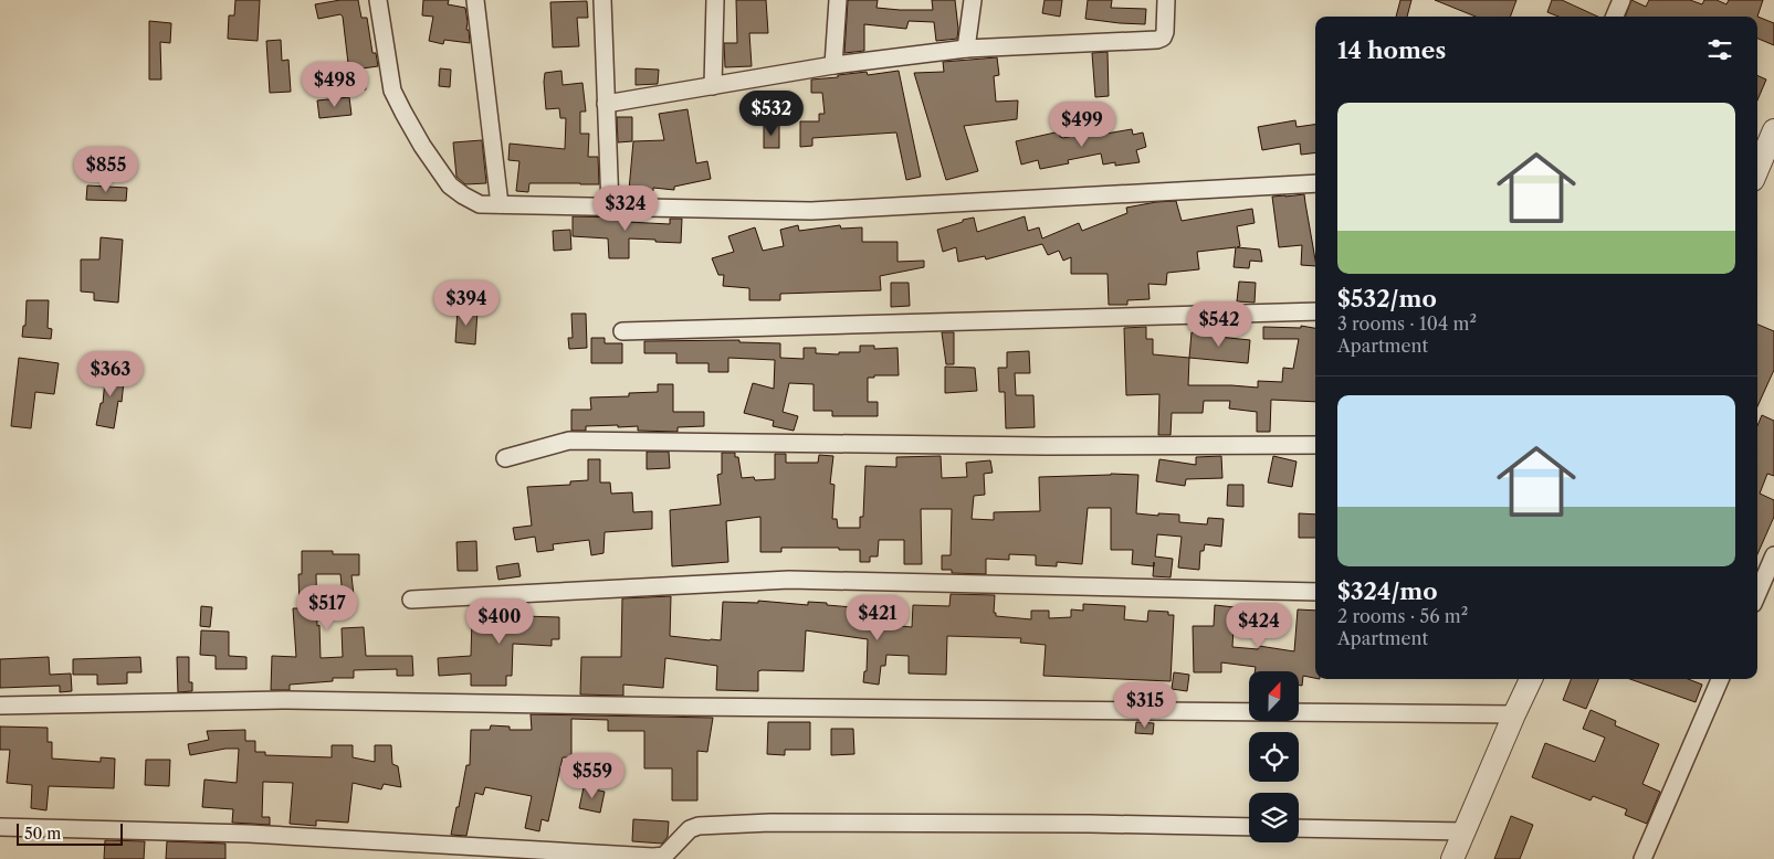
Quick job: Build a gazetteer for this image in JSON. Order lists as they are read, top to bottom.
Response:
{
  "scale_bar": "50 m",
  "north": "top",
  "page": {
    "heading": "14 homes",
    "price": [
      "$498",
      "$532",
      "$499",
      "$855",
      "$324",
      "$394",
      "$542",
      "$363",
      "$517",
      "$421",
      "$400",
      "$424",
      "$315",
      "$559"
    ],
    "list": [
      {
        "name": "$532/mo",
        "note": "3 rooms · 104 m² · Apartment"
      },
      {
        "name": "$324/mo",
        "note": "2 rooms · 56 m² · Apartment"
      }
    ],
    "scale": "50 m"
  }
}
